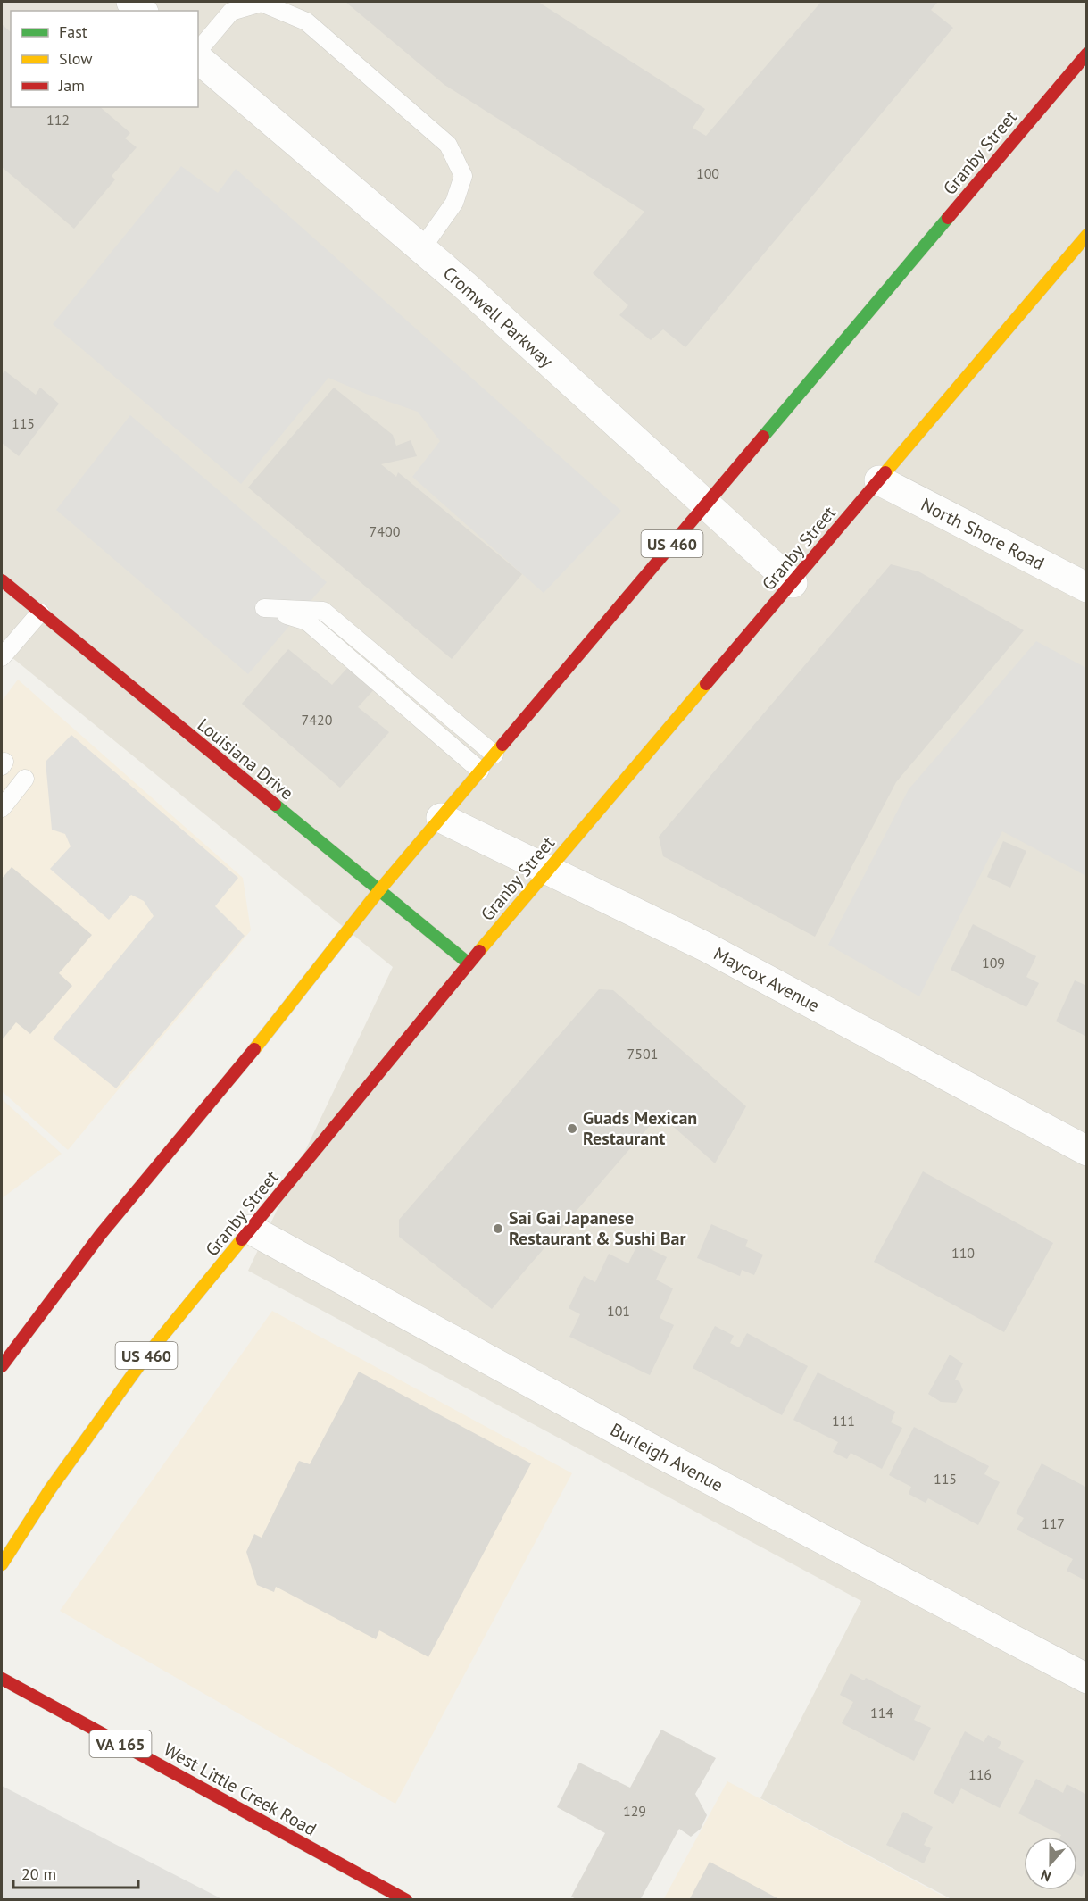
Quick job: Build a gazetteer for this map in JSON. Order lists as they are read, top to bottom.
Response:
{
  "streets": {
    "main road": [
      "Granby Street",
      "US 460",
      "Louisiana Drive",
      "VA 165",
      "West Little Creek Road"
    ],
    "street": [
      "Cromwell Parkway",
      "North Shore Road",
      "Maycox Avenue",
      "Burleigh Avenue"
    ]
  },
  "crossings": [
    ["Granby Street", "Cromwell Parkway"],
    ["Granby Street", "North Shore Road"],
    ["Granby Street", "Louisiana Drive"],
    ["Granby Street", "Maycox Avenue"],
    ["Granby Street", "Burleigh Avenue"]
  ],
  "places": ["Guads Mexican Restaurant", "Sai Gai Japanese Restaurant & Sushi Bar"],
  "house_numbers": [
    "112",
    "100",
    "115",
    "7400",
    "7420",
    "109",
    "7501",
    "110",
    "101",
    "111",
    "115",
    "117",
    "114",
    "116",
    "129"
  ],
  "legend": ["Fast", "Slow", "Jam"],
  "scale_bar": "20 m",
  "north": "bottom"
}
